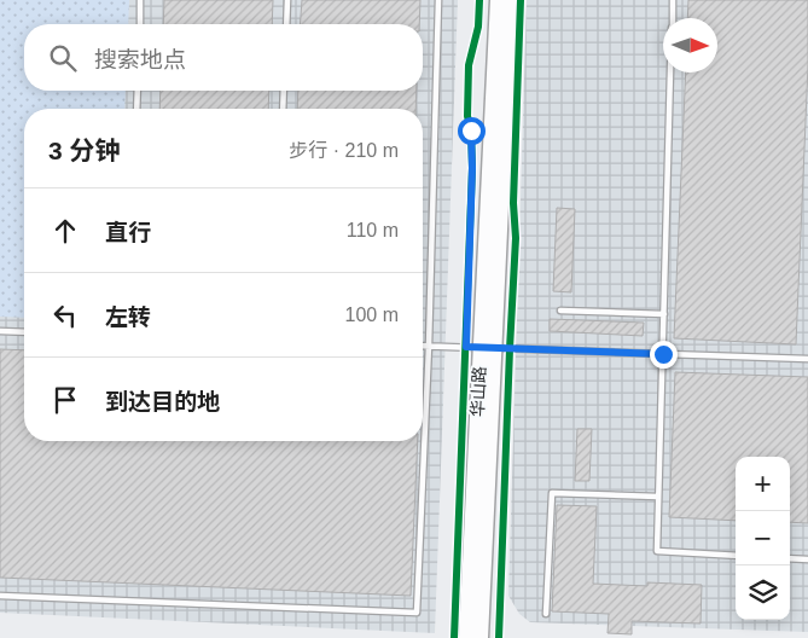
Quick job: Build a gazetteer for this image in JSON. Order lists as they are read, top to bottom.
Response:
{
  "streets": {
    "street": ["华山路"]
  },
  "north": "right",
  "page": {
    "search": "搜索地点",
    "heading": ["3 分钟", "步行 · 210 m"],
    "list": [
      ["直行", "110 m"],
      ["左转", "100 m"],
      "到达目的地"
    ],
    "map_buttons": ["+", "−"]
  }
}
